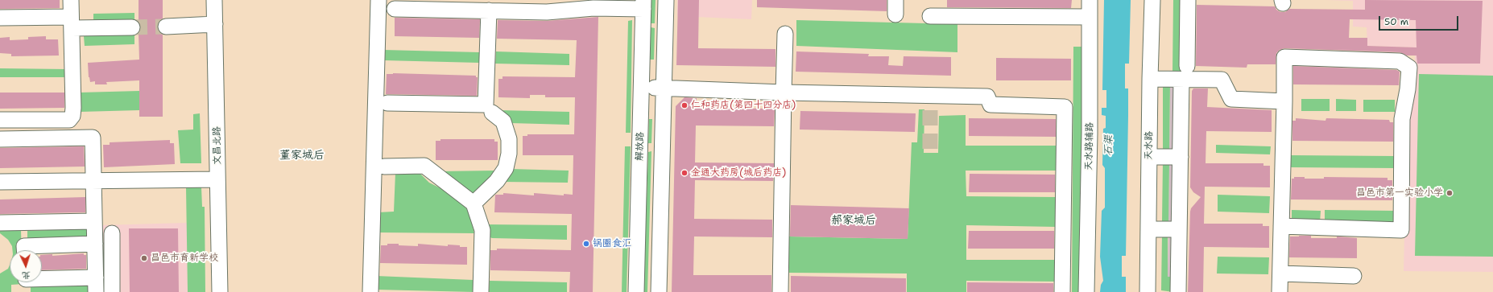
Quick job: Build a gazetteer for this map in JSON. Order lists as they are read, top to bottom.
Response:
{
  "streets": {
    "street": [
      "文昌北路",
      "天水路",
      "解放路",
      "天水路辅路"
    ]
  },
  "districts": ["董家城后", "郝家城后"],
  "water": ["石渠"],
  "places": [
    "仁和药店(第四十四分店)",
    "金通大药房(城后药店)",
    "昌邑市第一实验小学",
    "锅圈食汇",
    "昌邑市育新学校"
  ],
  "scale_bar": "50 m",
  "north": "bottom"
}
